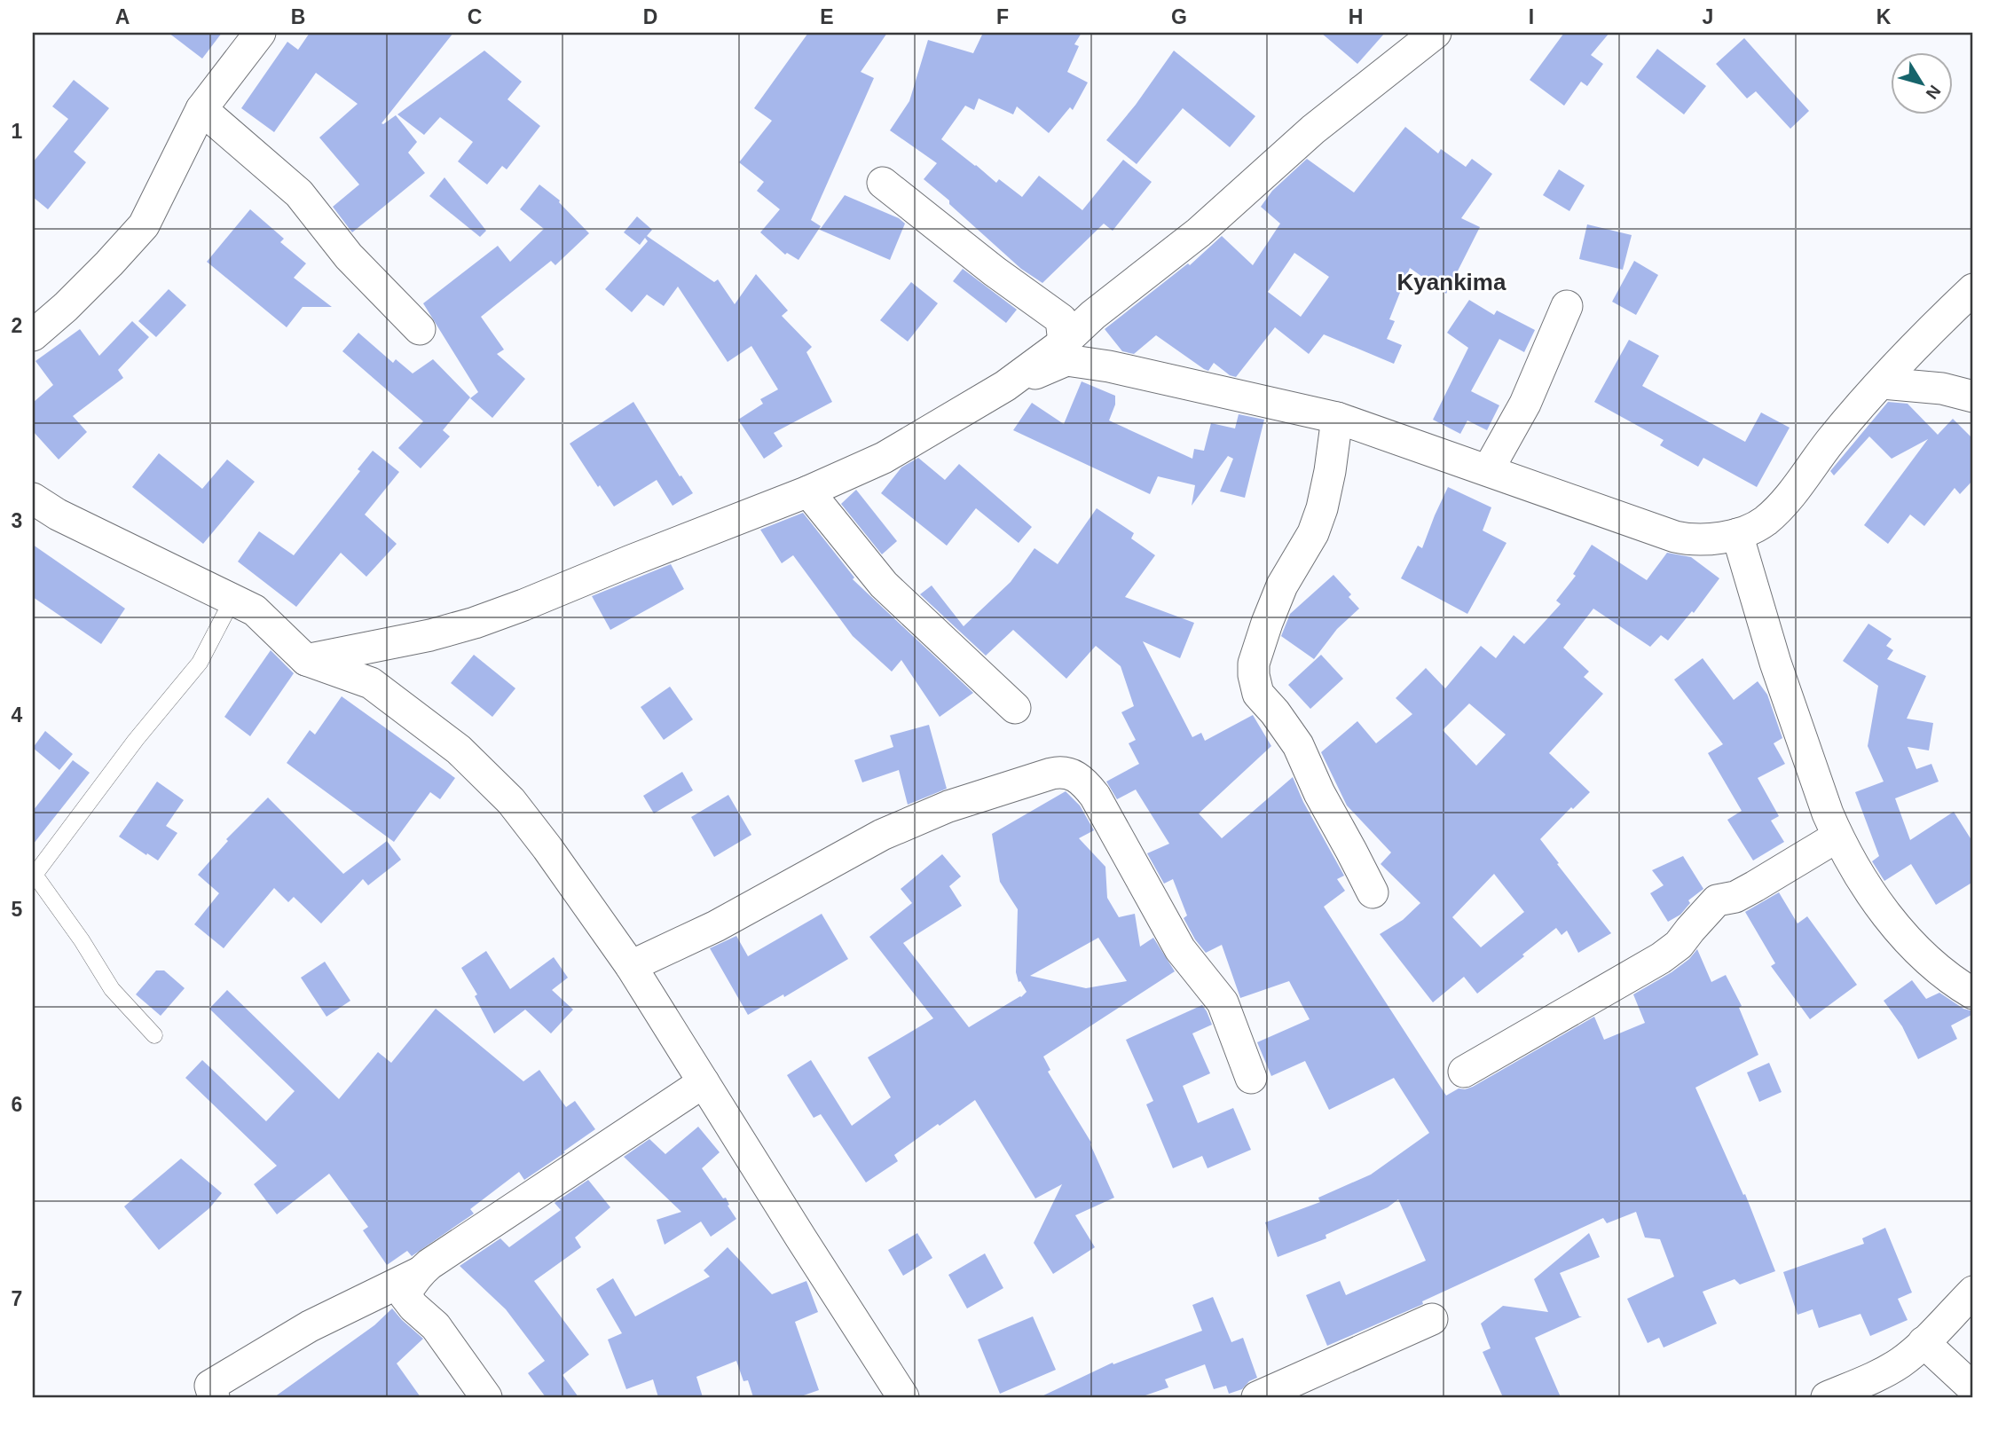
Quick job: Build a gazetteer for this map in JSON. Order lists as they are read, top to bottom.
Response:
{
  "districts": ["Kyankima"],
  "north": "bottom right",
  "grid": {
    "columns": [
      "A",
      "B",
      "C",
      "D",
      "E",
      "F",
      "G",
      "H",
      "I",
      "J",
      "K"
    ],
    "rows": [
      "1",
      "2",
      "3",
      "4",
      "5",
      "6",
      "7"
    ]
  }
}
